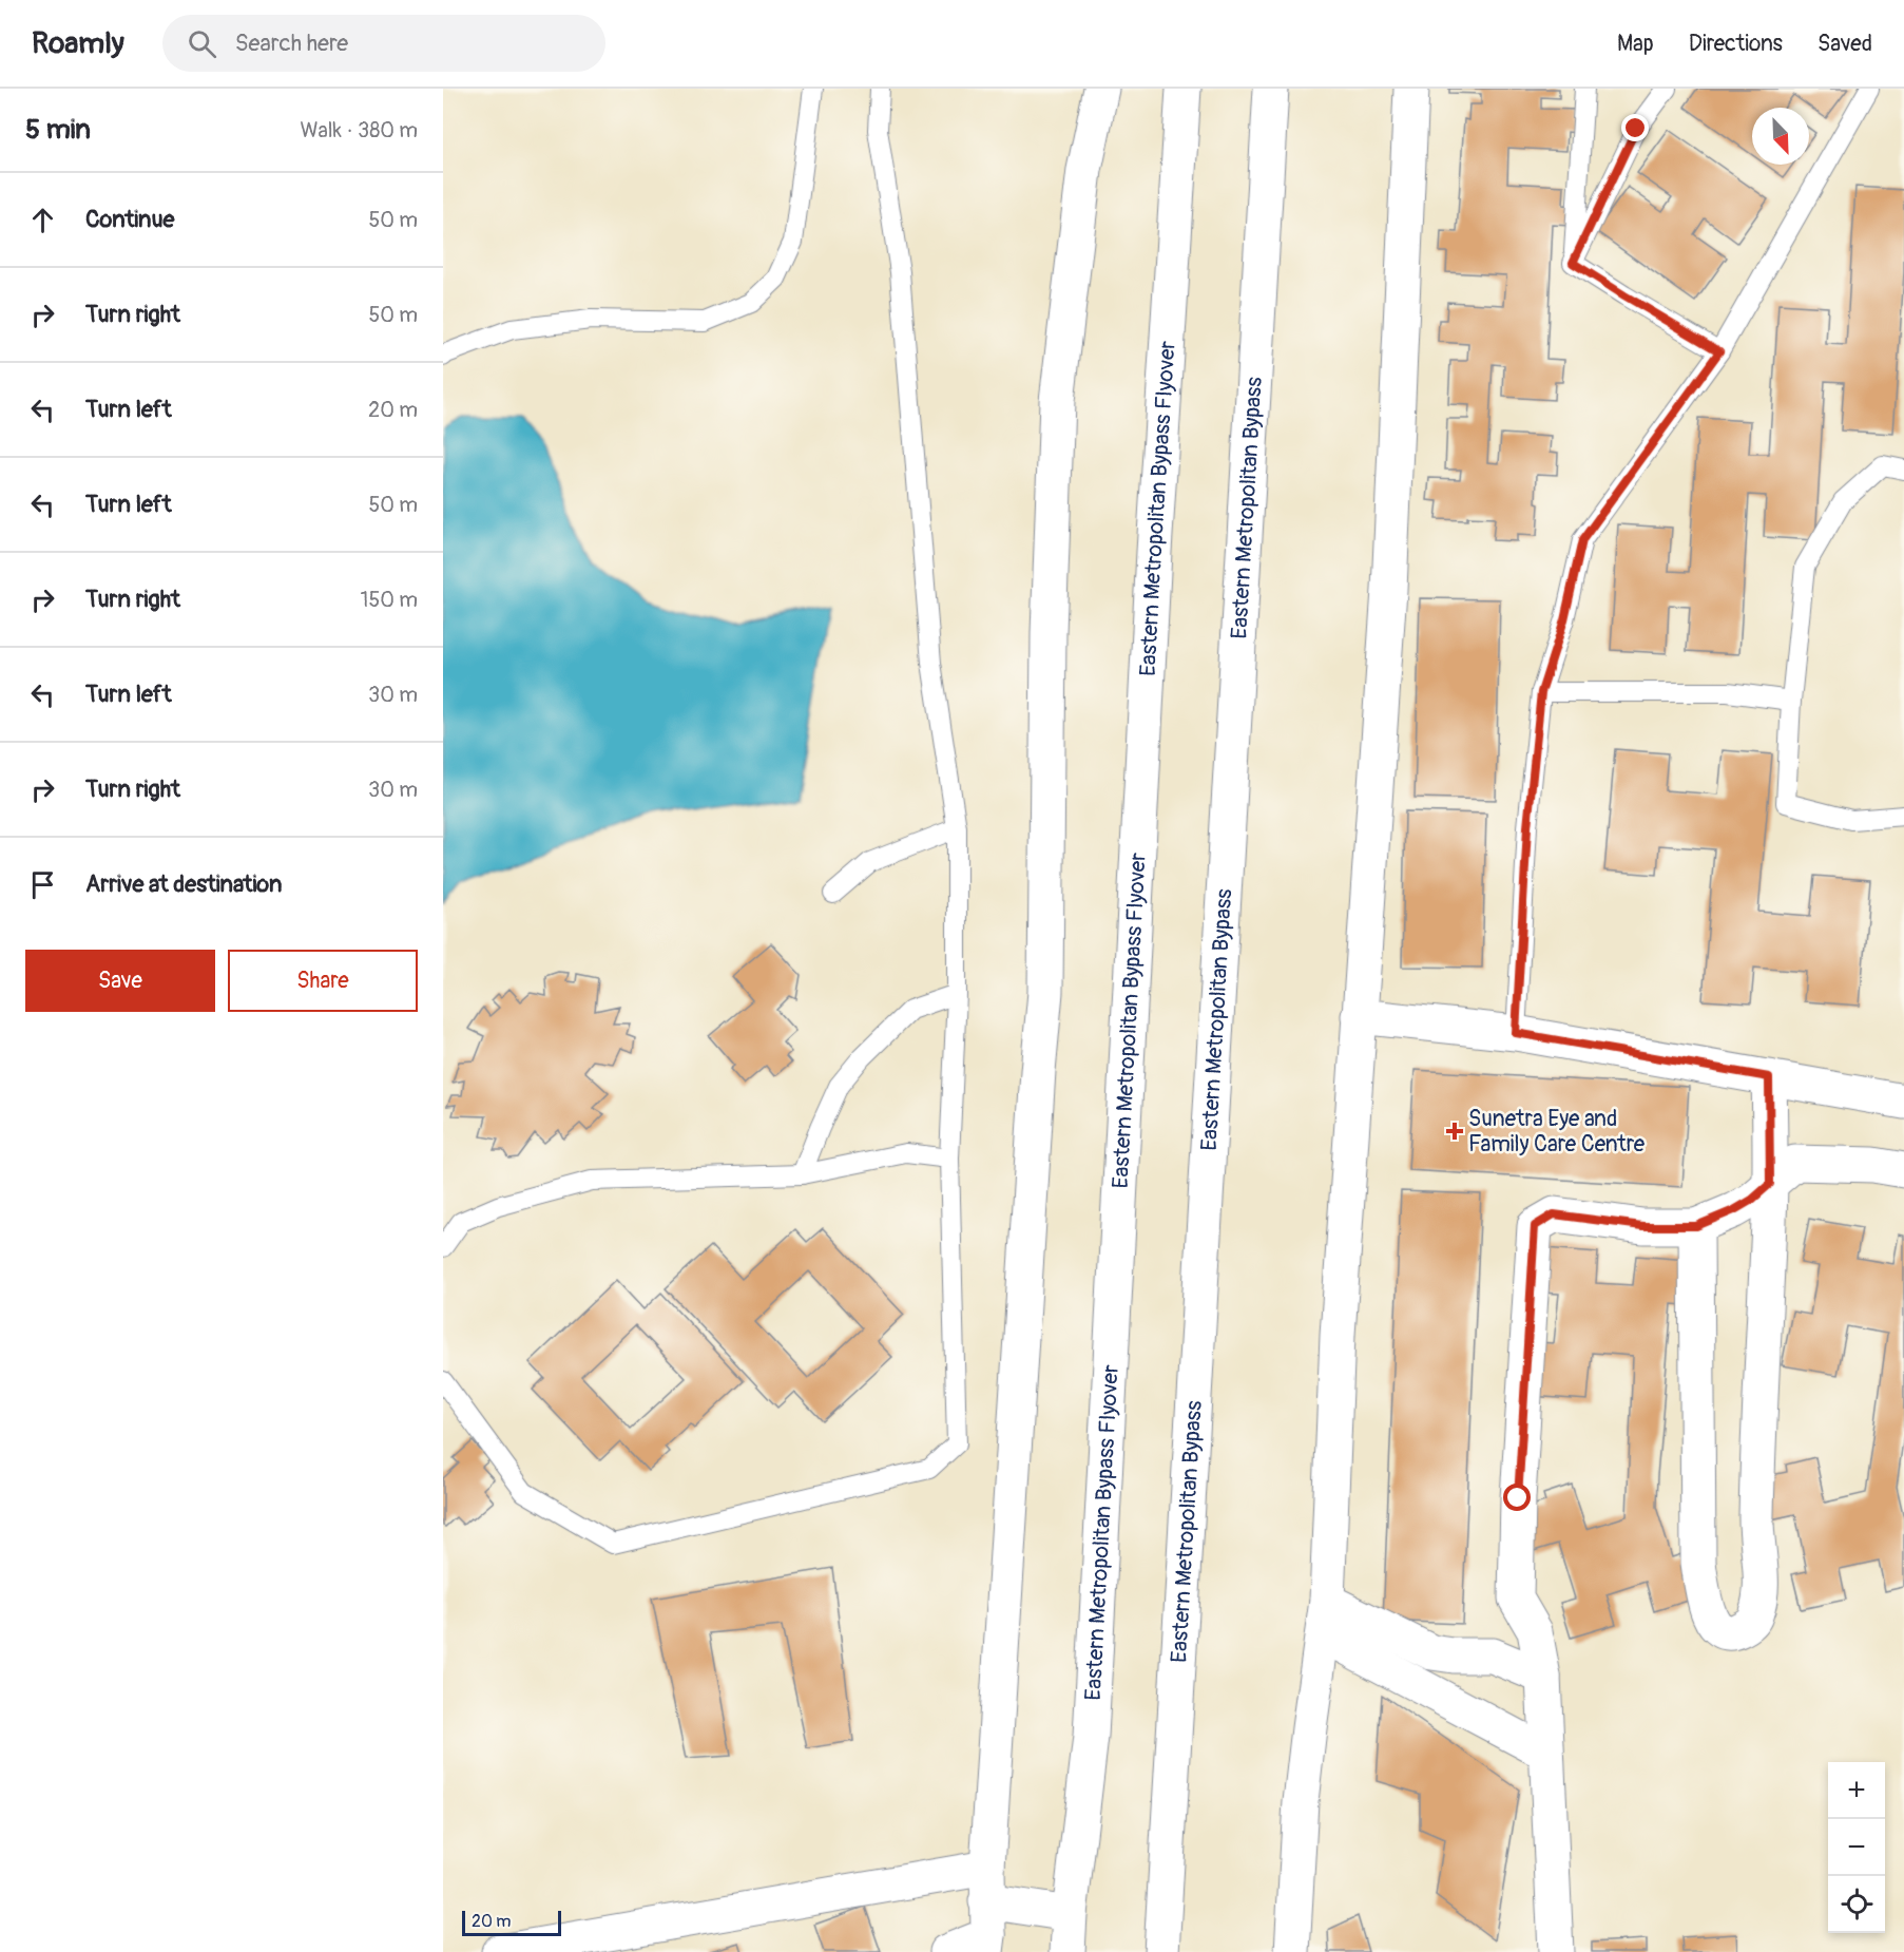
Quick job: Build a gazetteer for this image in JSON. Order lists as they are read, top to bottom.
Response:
{
  "streets": {
    "street": ["Eastern Metropolitan Bypass Flyover", "Eastern Metropolitan Bypass"]
  },
  "places": {
    "health": ["Sunetra Eye and Family Care Centre"]
  },
  "scale_bar": "20 m",
  "north": "bottom right",
  "page": {
    "header": "Roamly",
    "search": "Search here",
    "nav": ["Map", "Directions", "Saved"],
    "heading": ["5 min", "Walk · 380 m"],
    "list": [
      ["Continue", "50 m"],
      ["Turn right", "50 m"],
      ["Turn left", "20 m"],
      ["Turn left", "50 m"],
      ["Turn right", "150 m"],
      ["Turn left", "30 m"],
      ["Turn right", "30 m"],
      "Arrive at destination"
    ],
    "buttons": ["Save", "Share"],
    "map_buttons": ["+", "−"],
    "scale": "20 m"
  }
}
